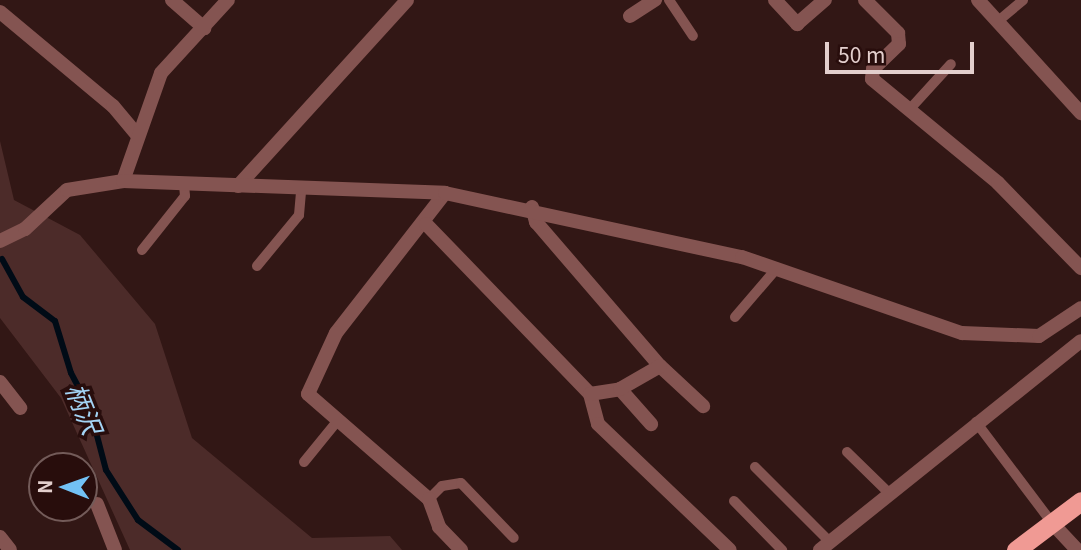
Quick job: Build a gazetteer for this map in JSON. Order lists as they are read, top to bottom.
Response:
{
  "water": ["柄沢"],
  "scale_bar": "50 m",
  "north": "left"
}
